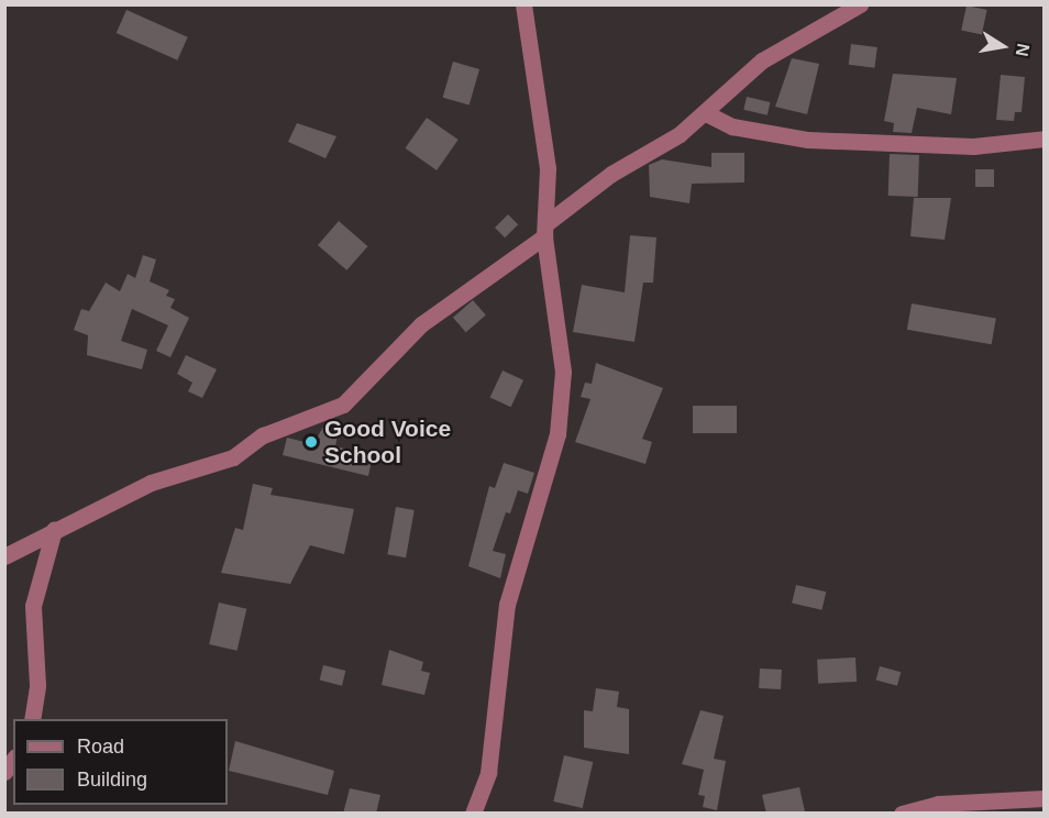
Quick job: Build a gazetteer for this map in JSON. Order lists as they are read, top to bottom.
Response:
{
  "places": ["Good Voice School"],
  "legend": ["Road", "Building"],
  "north": "right"
}
